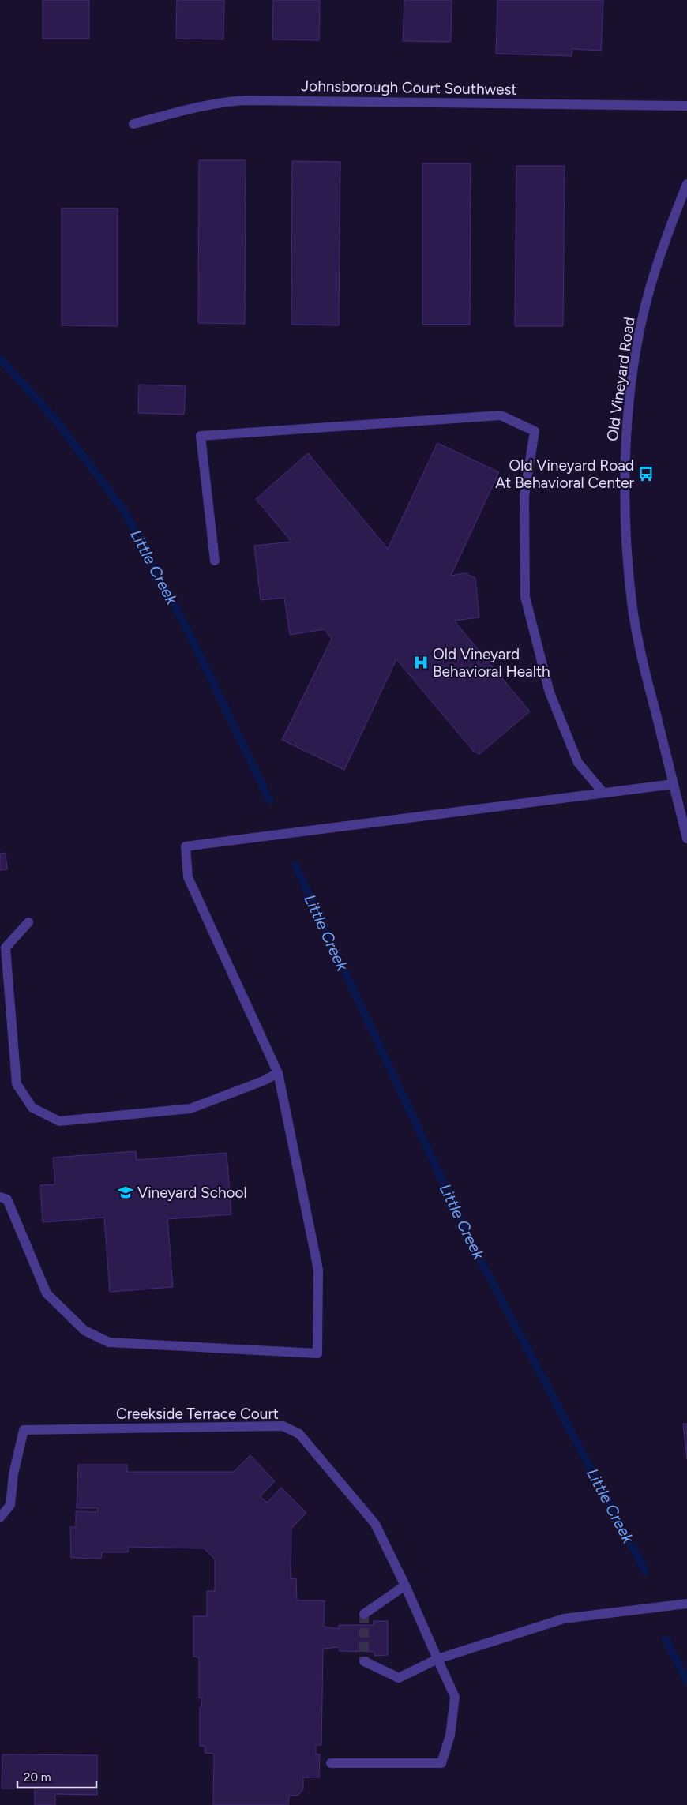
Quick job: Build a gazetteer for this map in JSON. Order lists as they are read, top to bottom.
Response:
{
  "streets": {
    "street": ["Johnsborough Court Southwest", "Old Vineyard Road", "Creekside Terrace Court"]
  },
  "water": ["Little Creek"],
  "places": {
    "bus stop": ["Old Vineyard Road At Behavioral Center"],
    "hospital": ["Old Vineyard Behavioral Health"],
    "school or university": ["Vineyard School"]
  },
  "scale_bar": "20 m"
}
